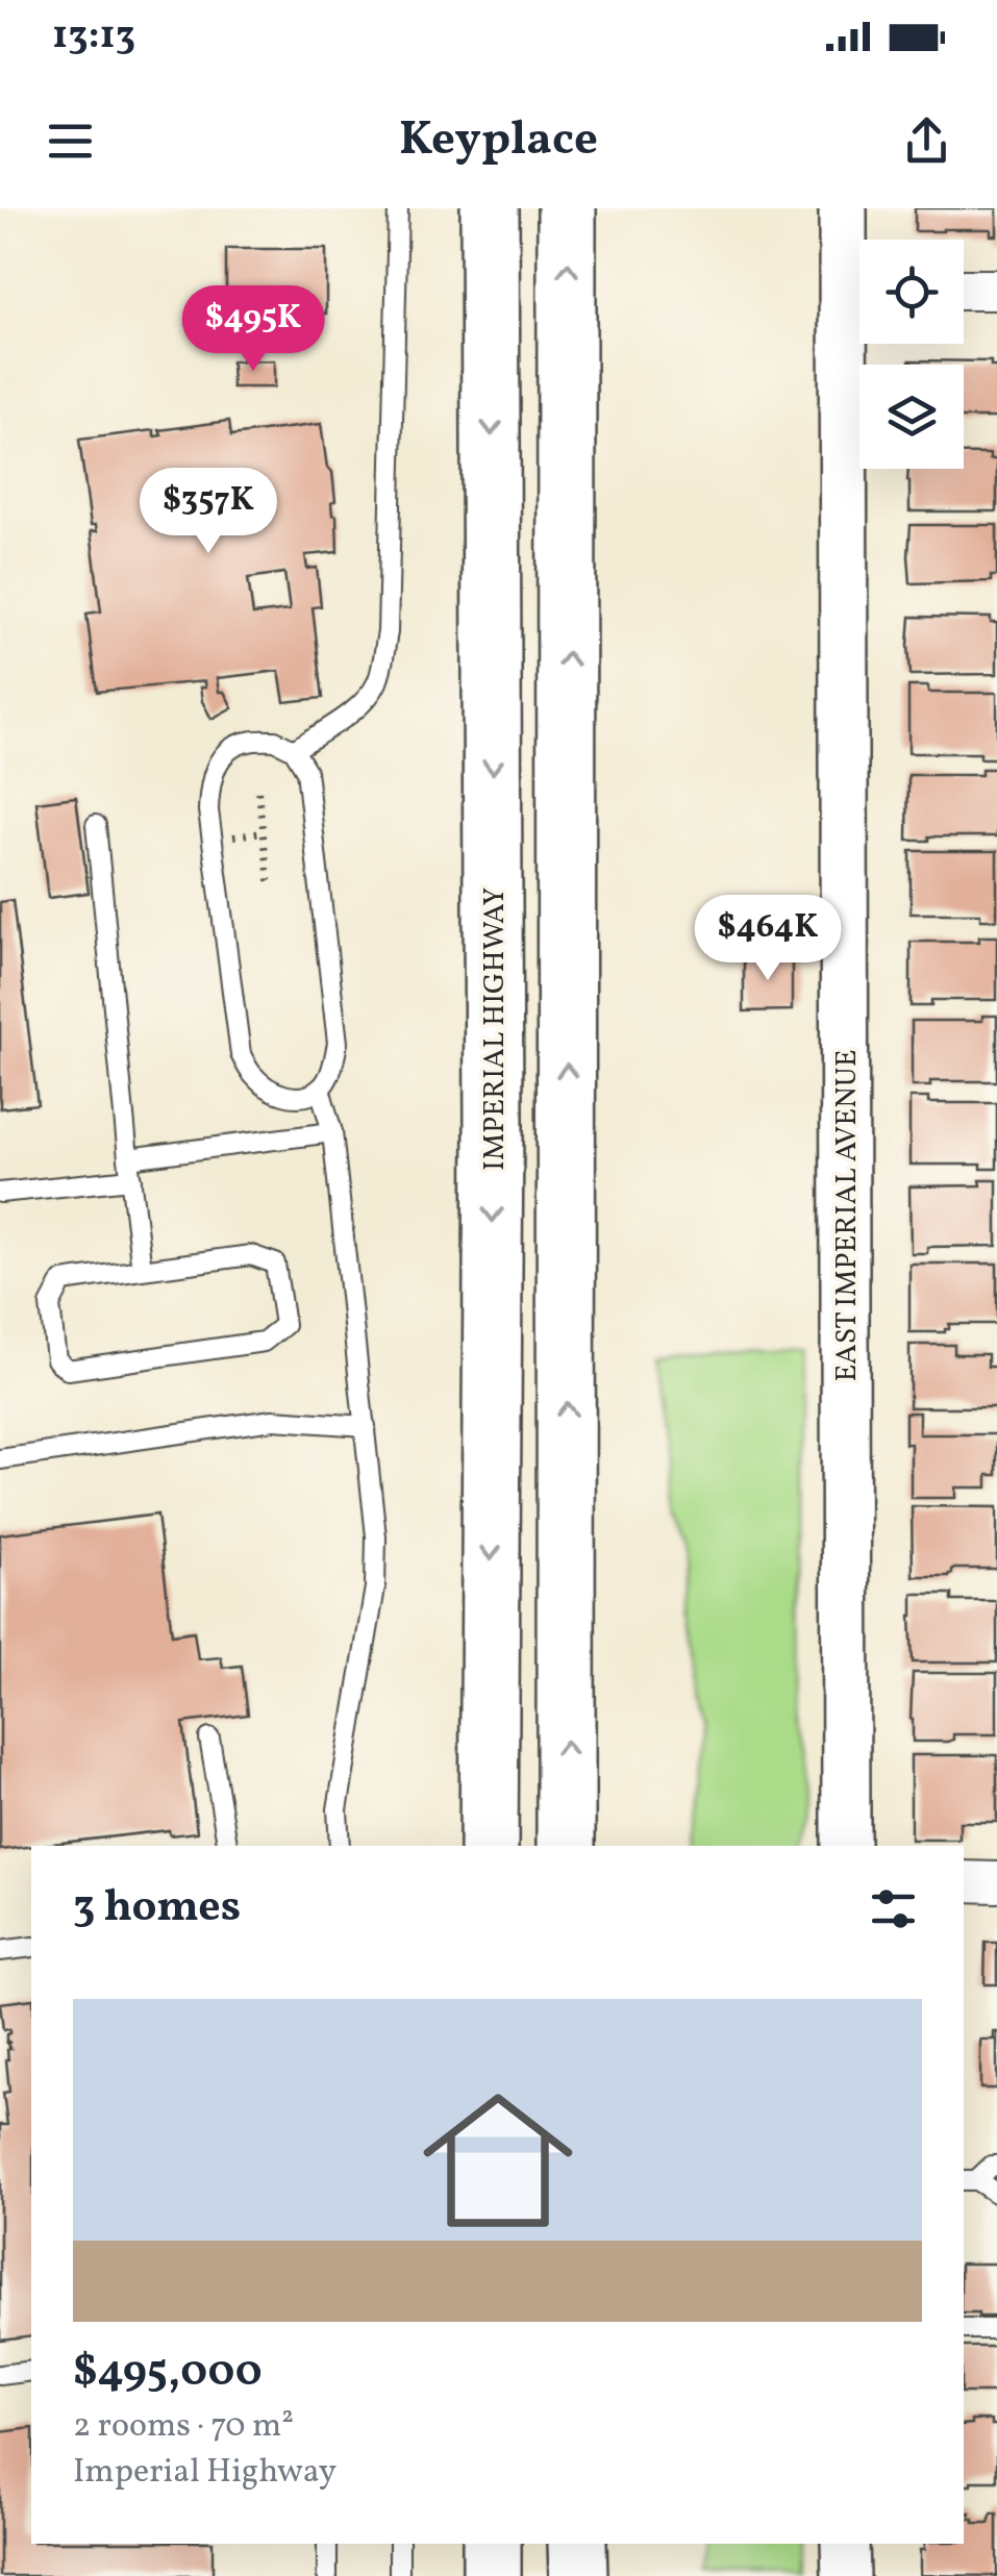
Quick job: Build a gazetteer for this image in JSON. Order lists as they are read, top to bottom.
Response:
{
  "streets": {
    "main road": ["IMPERIAL HIGHWAY"],
    "street": ["EAST IMPERIAL AVENUE"]
  },
  "page": {
    "status": "13:13",
    "header": "Keyplace",
    "price": ["$495K", "$357K", "$464K"],
    "heading": "3 homes",
    "list": [
      {
        "name": "$495,000",
        "note": "2 rooms · 70 m² · Imperial Highway"
      }
    ]
  }
}
